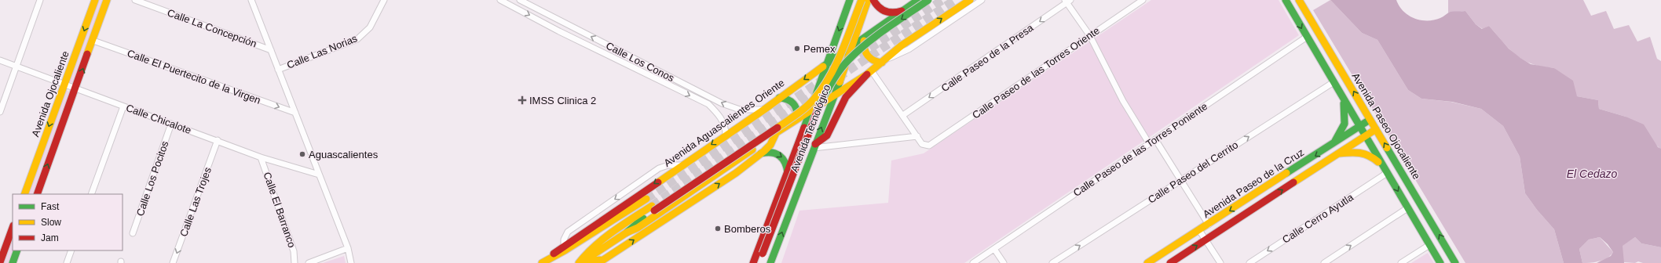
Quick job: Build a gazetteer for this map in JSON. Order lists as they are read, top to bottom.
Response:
{
  "streets": {
    "main road": [
      "Avenida Ojocaliente",
      "Avenida Aguascalientes Oriente",
      "Avenida Paseo Ojocaliente",
      "Avenida Tecnológico",
      "Avenida Paseo de la Cruz"
    ],
    "street": [
      "Calle La Concepción",
      "Calle Las Norias",
      "Calle Paseo de la Presa",
      "Calle Los Conos",
      "Calle Paseo de las Torres Oriente",
      "Calle El Puertecito de la Virgen",
      "Calle Chicalote",
      "Calle Paseo de las Torres Poniente",
      "Calle Paseo del Cerrito",
      "Calle Los Pocitos",
      "Calle Las Trojes",
      "Calle El Barranco",
      "Calle Cerro Ayutla"
    ]
  },
  "crossings": [
    ["Calle Los Conos", "Avenida Aguascalientes Oriente"],
    ["Avenida Ojocaliente", "Calle Chicalote"],
    ["Calle Chicalote", "Calle Los Pocitos"],
    ["Calle Chicalote", "Calle Las Trojes"],
    ["Calle Chicalote", "Calle El Barranco"],
    ["Avenida Aguascalientes Oriente", "Avenida Tecnológico"],
    ["Avenida Paseo Ojocaliente", "Avenida Paseo de la Cruz"]
  ],
  "one_way": [
    "Calle Paseo de la Presa",
    "Calle El Puertecito de la Virgen",
    "Calle Paseo del Cerrito",
    "Calle Las Trojes"
  ],
  "water": ["El Cedazo"],
  "places": {
    "other": ["Pemex", "Aguascalientes", "Bomberos"],
    "health": ["IMSS Clinica 2"]
  },
  "legend": ["Fast", "Slow", "Jam"]
}
